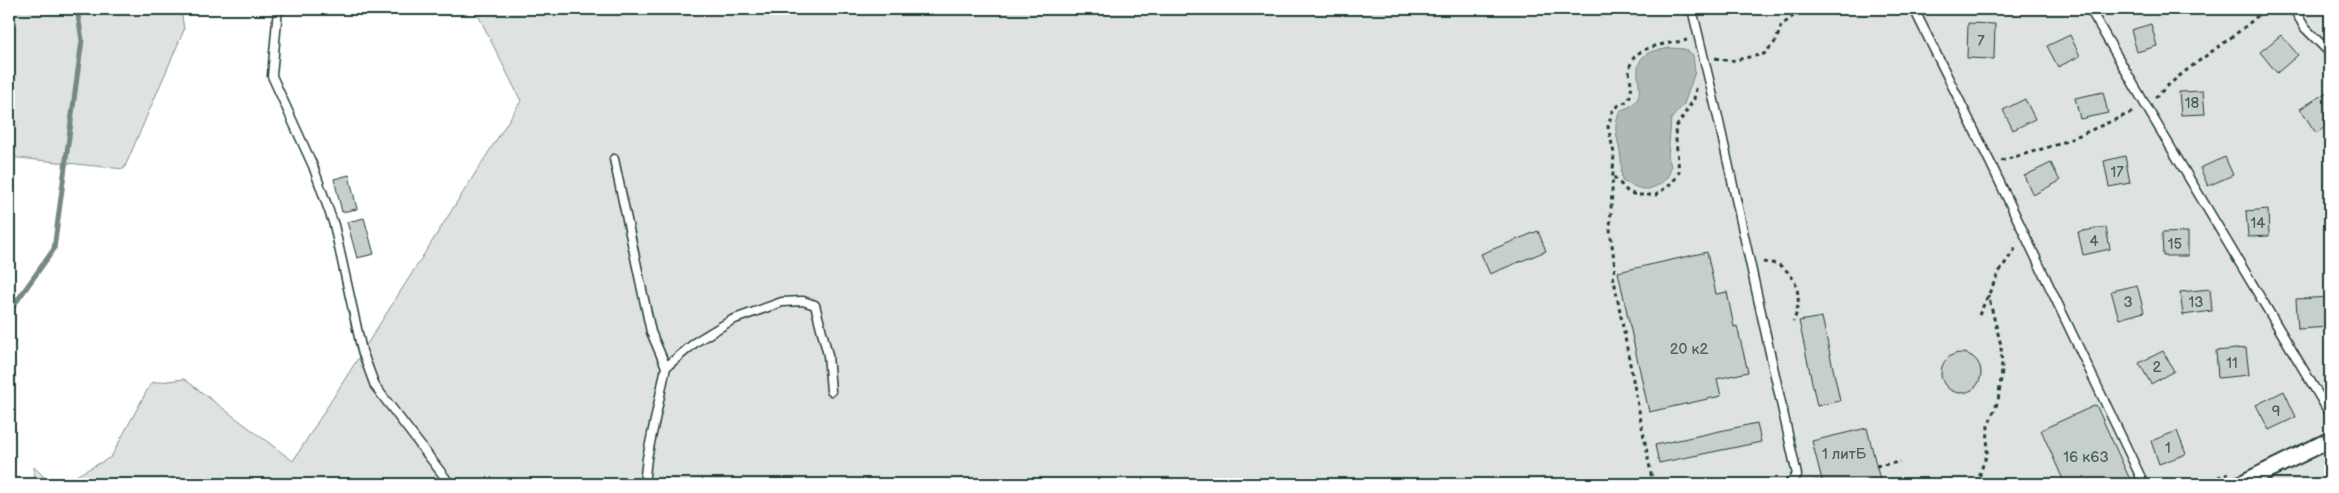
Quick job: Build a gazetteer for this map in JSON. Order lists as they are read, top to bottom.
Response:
{
  "house_numbers": [
    "7",
    "18",
    "17",
    "14",
    "4",
    "15",
    "3",
    "13",
    "20 к2",
    "11",
    "2",
    "9",
    "1",
    "1 литБ",
    "16 к63"
  ]
}
